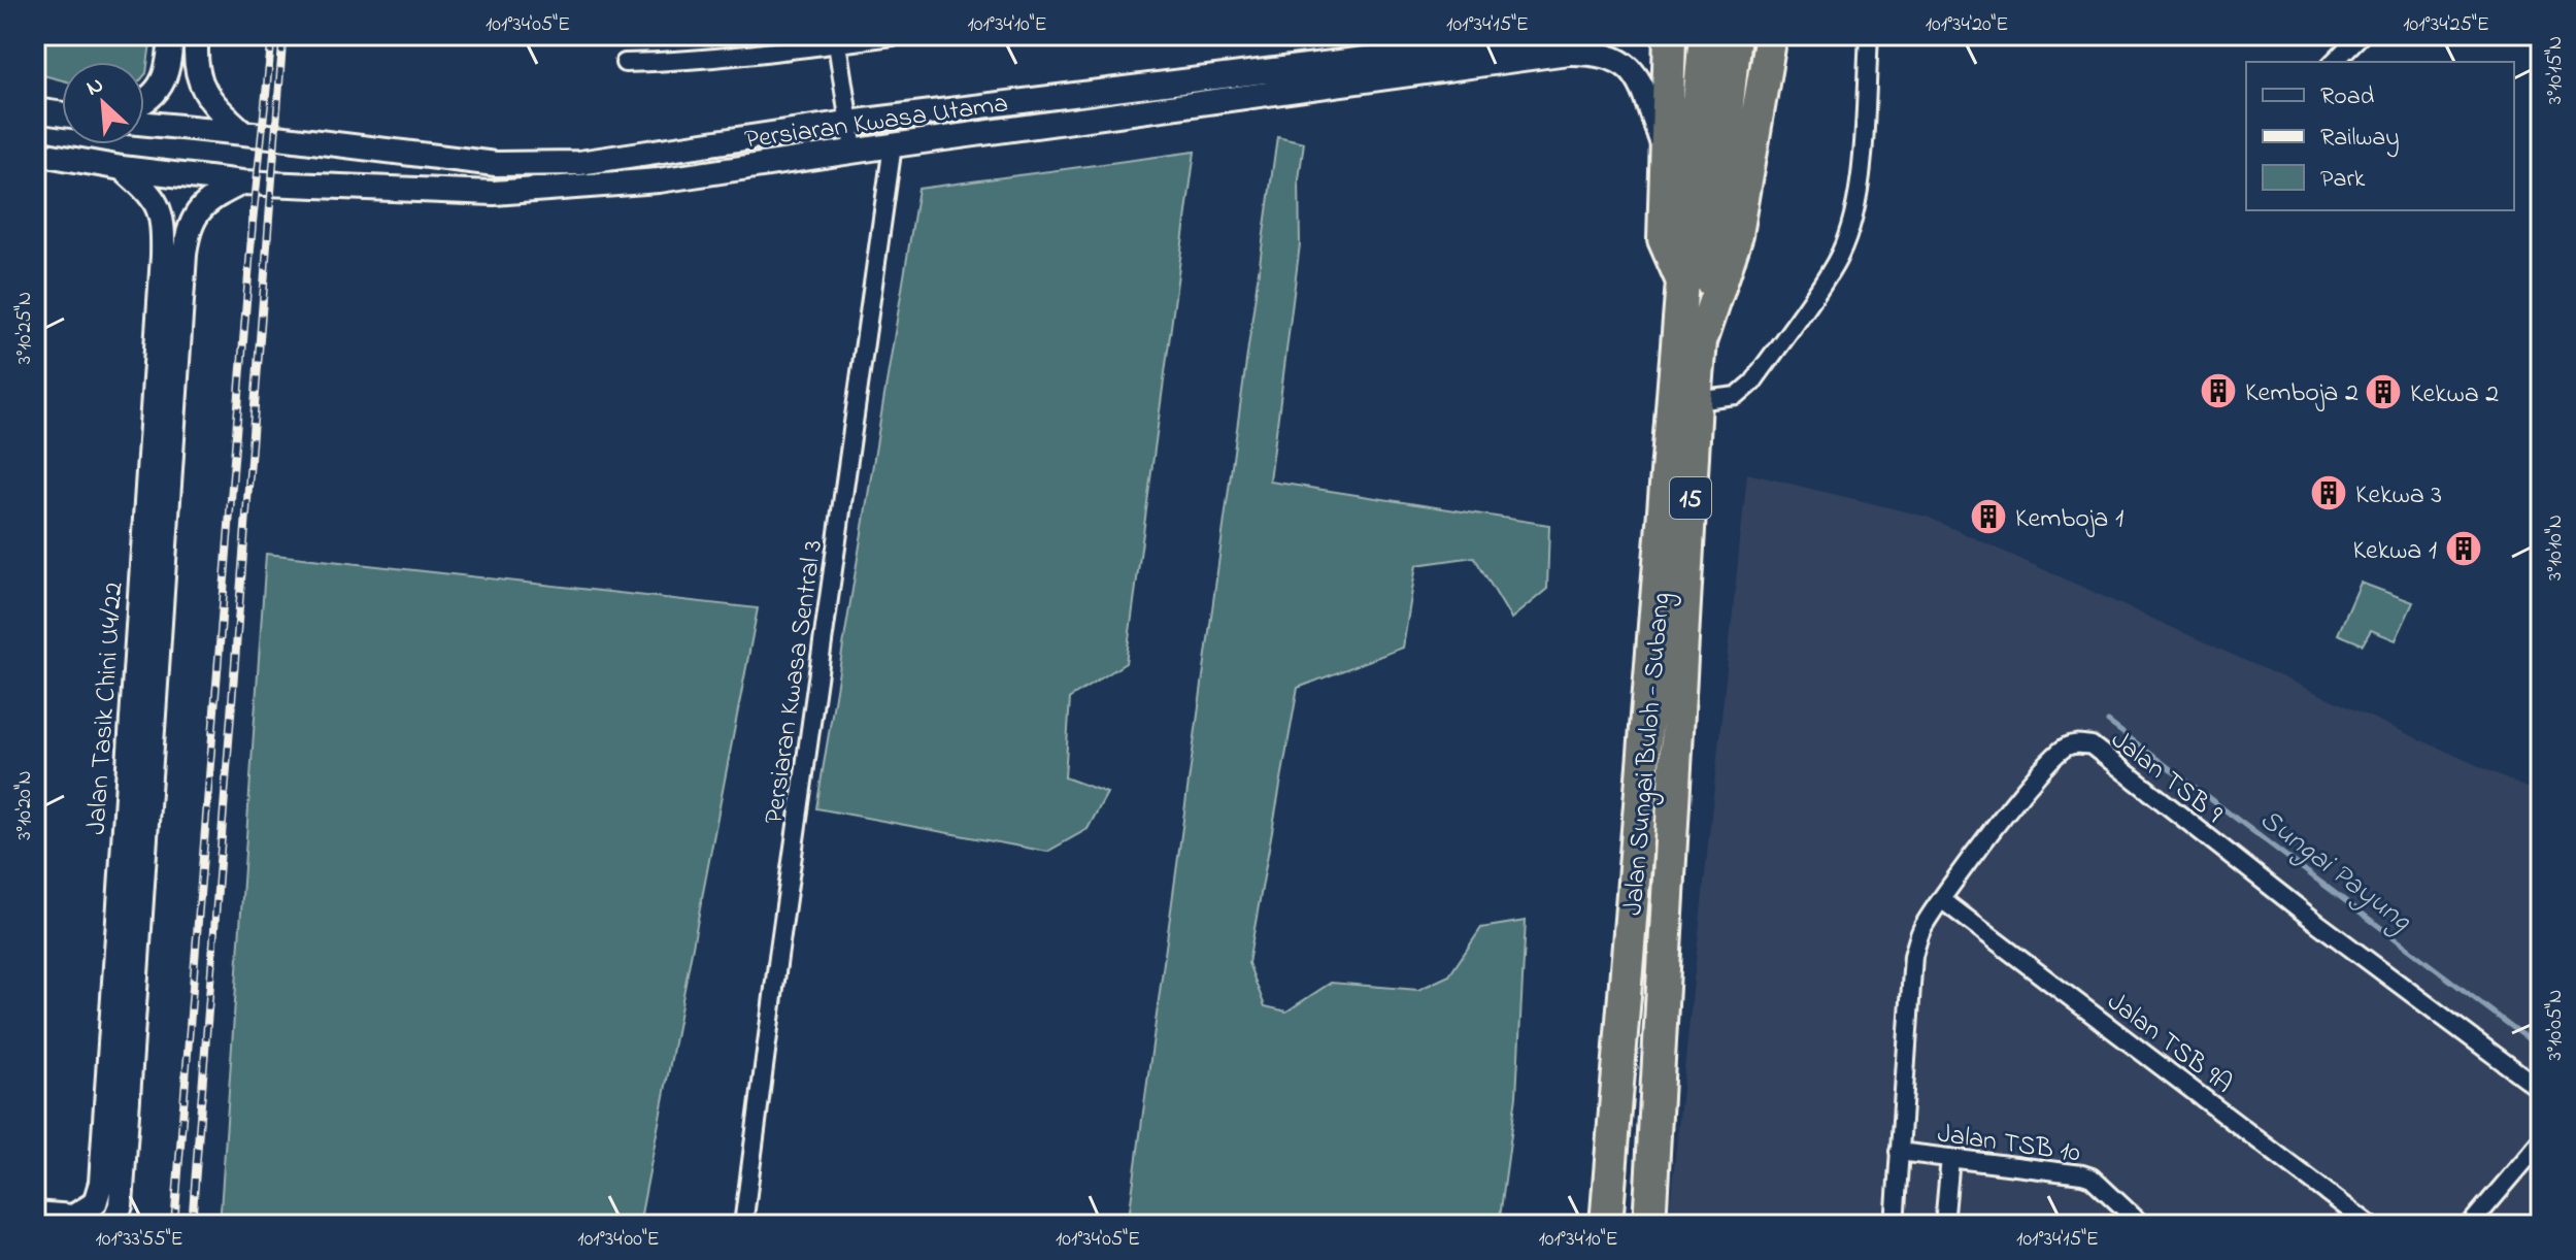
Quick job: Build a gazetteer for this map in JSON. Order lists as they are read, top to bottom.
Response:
{
  "streets": {
    "highway": ["15", "Jalan Sungai Buloh - Subang"],
    "street": [
      "Persiaran Kwasa Utama",
      "Persiaran Kwasa Sentral 3",
      "Jalan Tasik Chini U4/22",
      "Jalan TSB 9",
      "Jalan TSB 9A",
      "Jalan TSB 10"
    ]
  },
  "crossings": [
    ["Persiaran Kwasa Utama", "Persiaran Kwasa Sentral 3"],
    ["Persiaran Kwasa Utama", "Jalan Tasik Chini U4/22"],
    ["Persiaran Kwasa Utama", "Jalan Sungai Buloh - Subang"],
    ["Jalan TSB 9", "Jalan TSB 9A"],
    ["Jalan TSB 9", "Jalan TSB 10"]
  ],
  "water": ["Sungai Payung"],
  "places": {
    "building": [
      "Kemboja 2",
      "Kekwa 2",
      "Kekwa 3",
      "Kemboja 1",
      "Kekwa 1"
    ]
  },
  "legend": ["Road", "Railway", "Park"],
  "north": "top left",
  "coordinates": [
    "101°34'05\"E",
    "101°34'10\"E",
    "101°34'15\"E",
    "101°34'20\"E",
    "101°34'25\"E",
    "3°10'15\"N",
    "3°10'25\"N",
    "3°10'10\"N",
    "3°10'20\"N",
    "3°10'05\"N",
    "101°33'55\"E",
    "101°34'00\"E"
  ]
}
